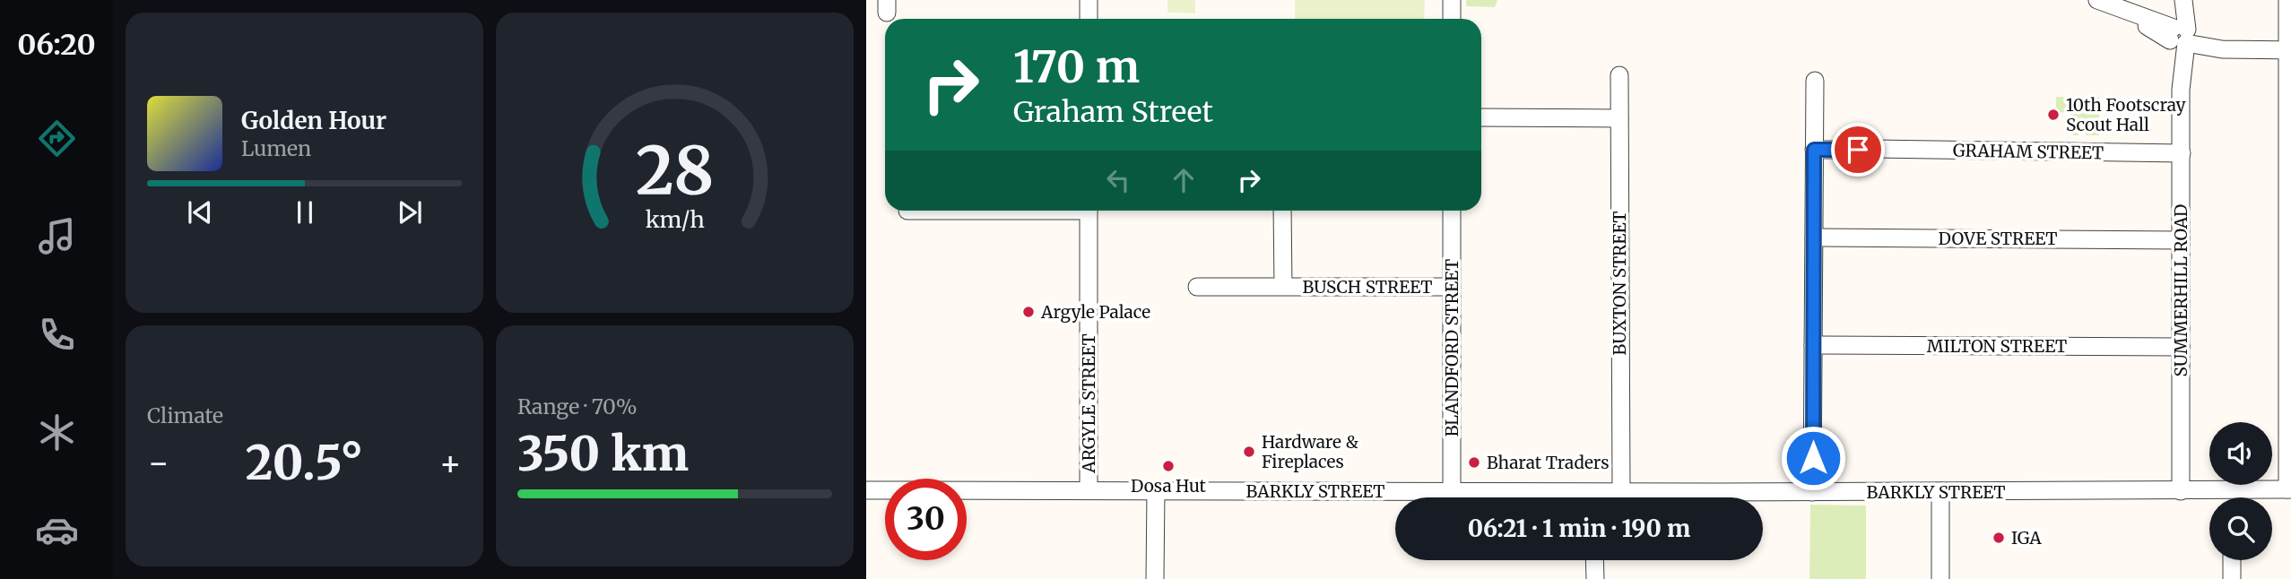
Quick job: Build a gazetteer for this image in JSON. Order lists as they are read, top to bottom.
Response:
{
  "streets": {
    "street": [
      "GRAHAM STREET",
      "DOVE STREET",
      "BUXTON STREET",
      "BUSCH STREET",
      "SUMMERHILL ROAD",
      "MILTON STREET",
      "BLANDFORD STREET",
      "ARGYLE STREET",
      "BARKLY STREET"
    ]
  },
  "crossings": [
    ["GRAHAM STREET", "SUMMERHILL ROAD"],
    ["DOVE STREET", "SUMMERHILL ROAD"],
    ["BUXTON STREET", "BARKLY STREET"],
    ["BUSCH STREET", "BLANDFORD STREET"],
    ["SUMMERHILL ROAD", "MILTON STREET"],
    ["SUMMERHILL ROAD", "BARKLY STREET"],
    ["BLANDFORD STREET", "BARKLY STREET"],
    ["ARGYLE STREET", "BARKLY STREET"]
  ],
  "places": [
    "10th Footscray Scout Hall",
    "Argyle Palace",
    "Hardware & Fireplaces",
    "Bharat Traders",
    "Dosa Hut",
    "IGA"
  ],
  "page": {
    "tabs": "06:20",
    "turn": ["170 m", "Graham Street"],
    "song": ["Golden Hour", "Lumen"],
    "tile": [
      "Climate",
      ["Range · 70%", "350 km"]
    ],
    "heat": ["−", "20.5°", "+"],
    "limit": "30",
    "trip": "06:21 · 1 min · 190 m",
    "gauge": ["28", "km/h"]
  }
}
